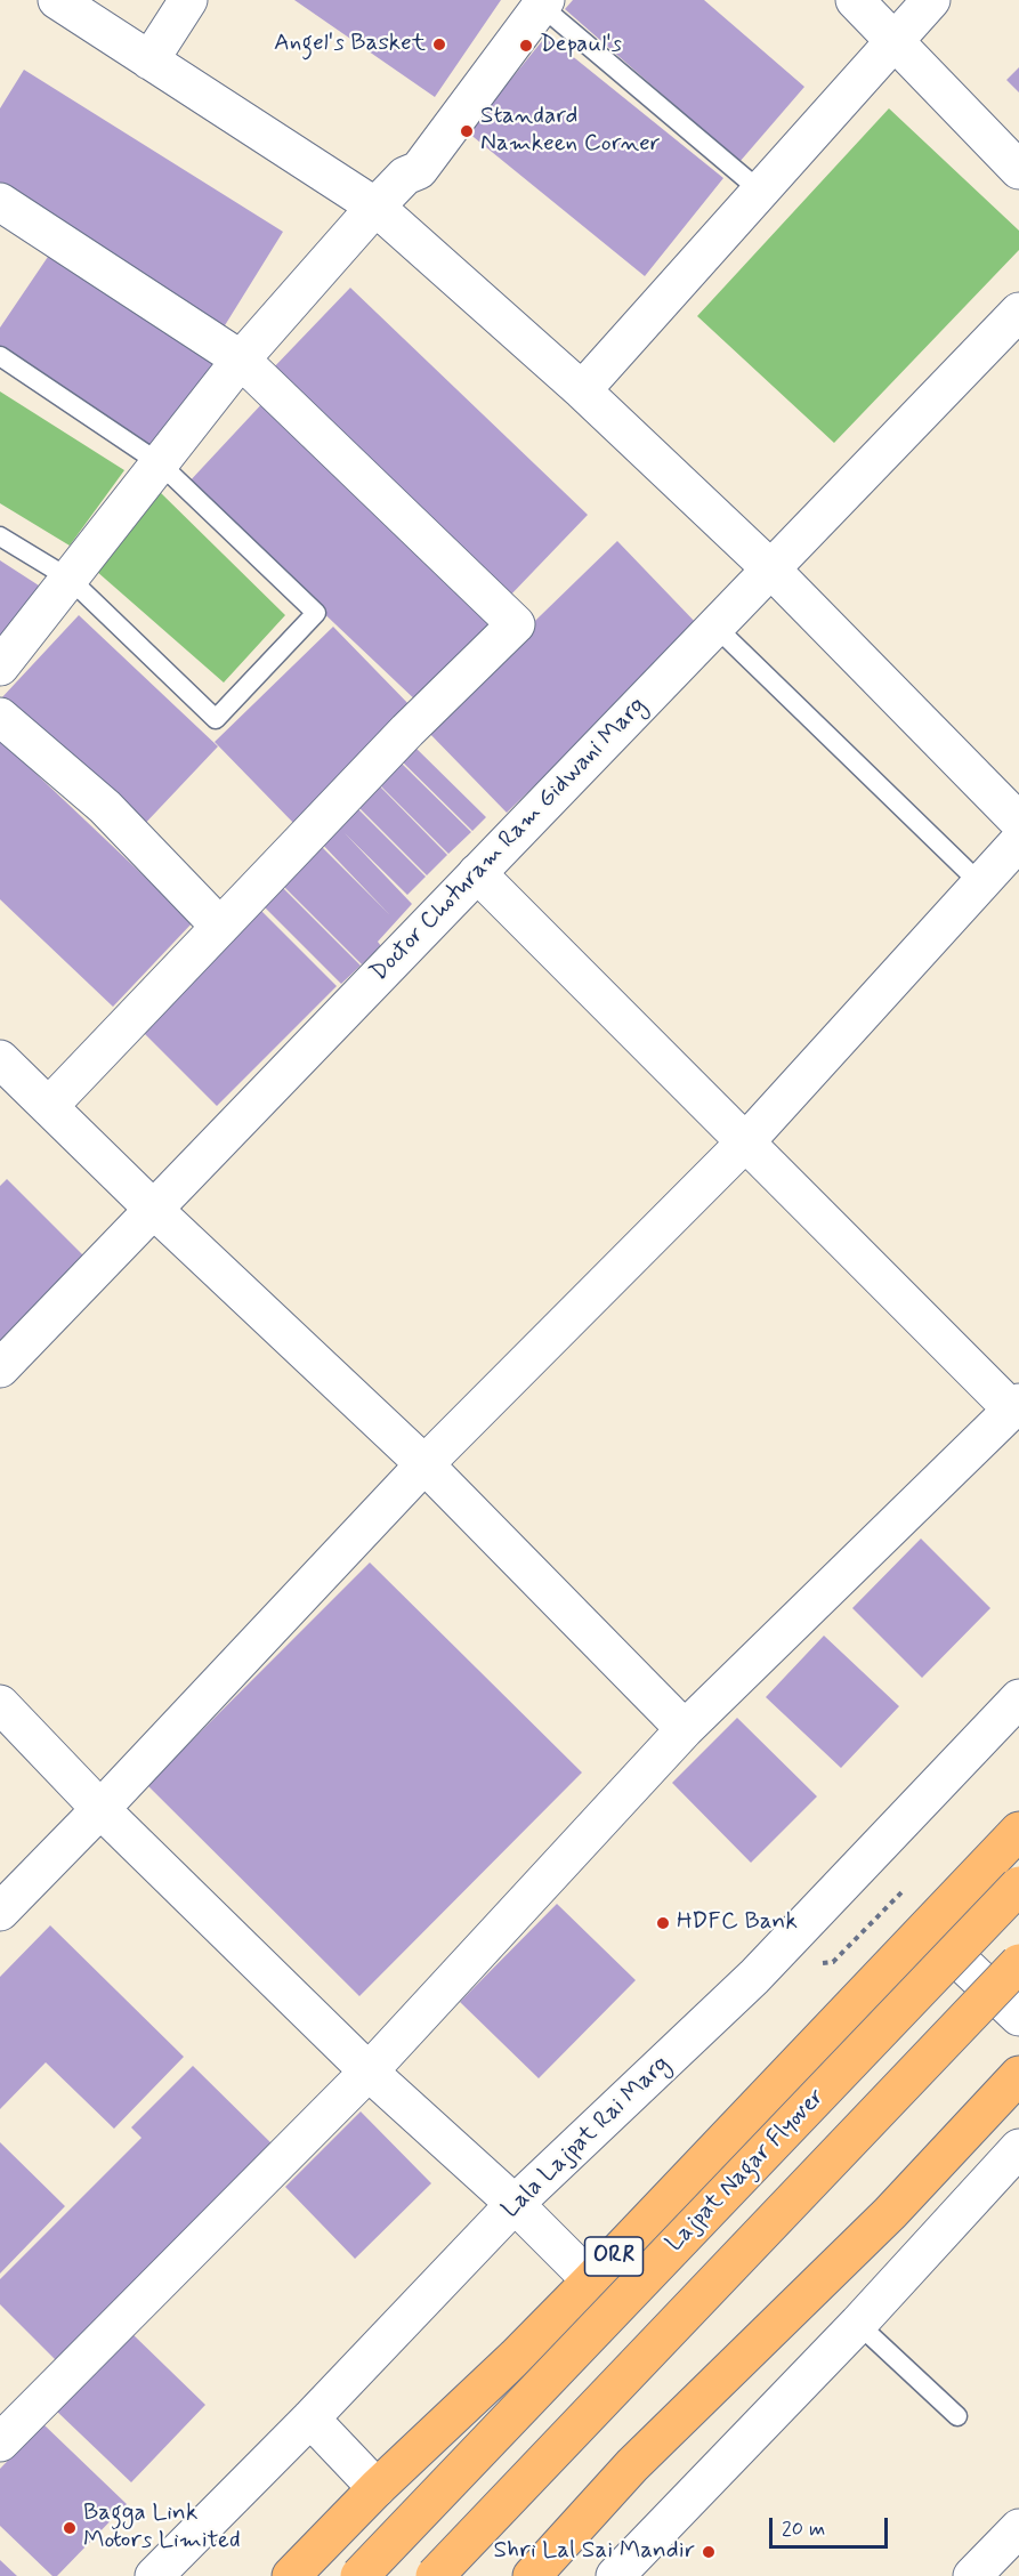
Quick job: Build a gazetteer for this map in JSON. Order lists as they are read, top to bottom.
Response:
{
  "streets": {
    "main road": ["Lajpat Nagar Flyover", "ORR"],
    "street": ["Doctor Choturam Ram Gidwani Marg", "Lala Lajpat Rai Marg"]
  },
  "places": [
    "Angel's Basket",
    "Depaul's",
    "Standard Namkeen Corner",
    "HDFC Bank",
    "Bagga Link Motors Limited",
    "Shri Lal Sai Mandir"
  ],
  "scale_bar": "20 m"
}
